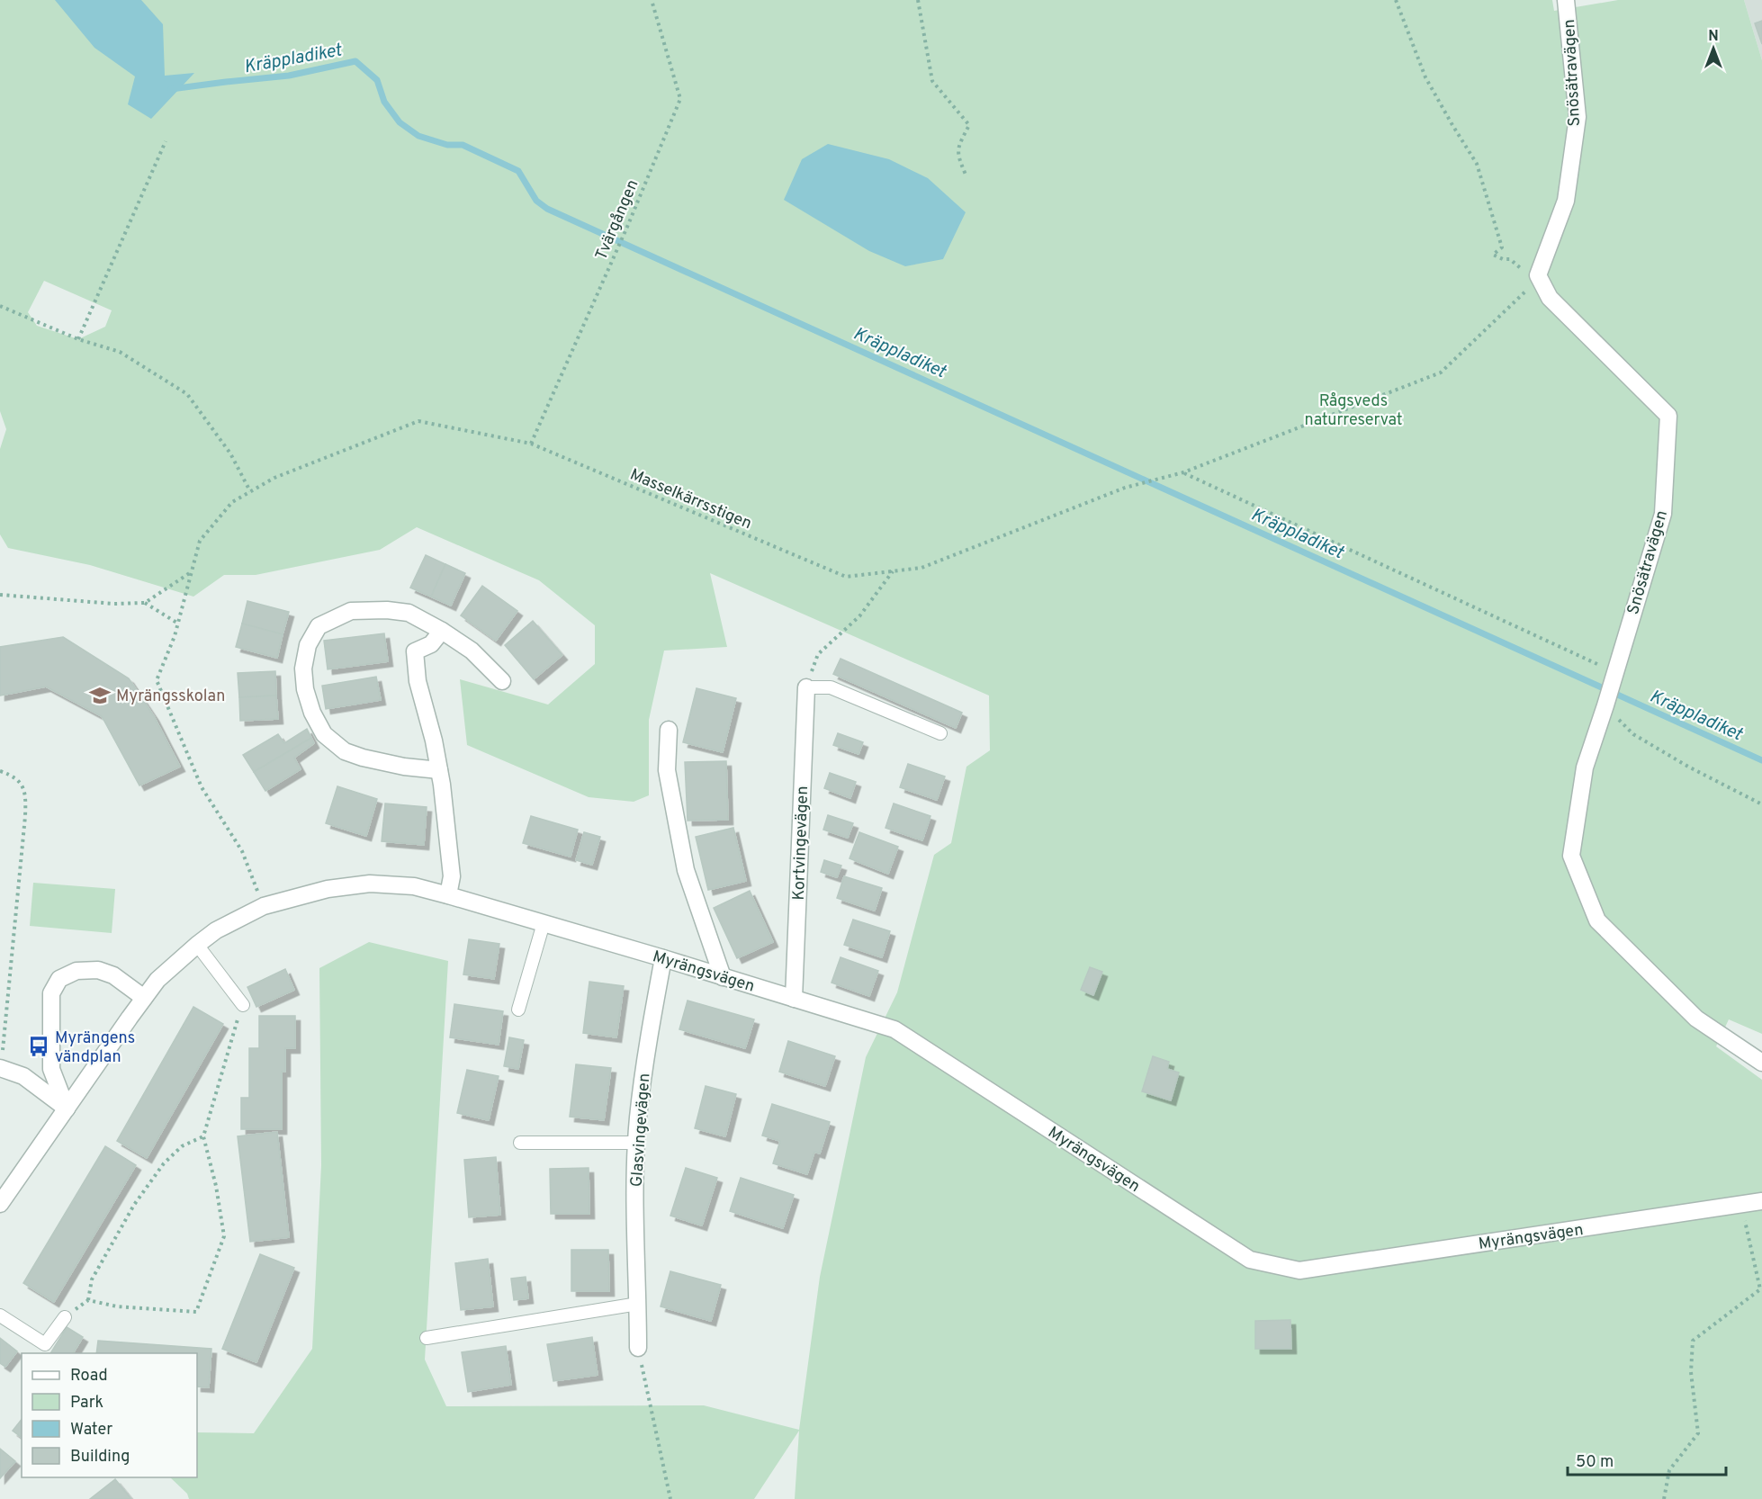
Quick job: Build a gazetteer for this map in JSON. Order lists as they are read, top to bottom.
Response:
{
  "streets": {
    "street": [
      "Snösätravägen",
      "Kortvingevägen",
      "Myrängsvägen",
      "Glasvingevägen"
    ],
    "path": ["Tvärgången", "Masselkärrsstigen"]
  },
  "crossings": [
    ["Tvärgången", "Masselkärrsstigen"],
    ["Masselkärrsstigen", "Myrängsvägen"],
    ["Kortvingevägen", "Myrängsvägen"],
    ["Myrängsvägen", "Glasvingevägen"]
  ],
  "water": ["Kräppladiket"],
  "parks": ["Rågsveds naturreservat"],
  "places": {
    "school or university": ["Myrängsskolan"],
    "bus stop": ["Myrängens vändplan"]
  },
  "legend": [
    "Road",
    "Park",
    "Water",
    "Building"
  ],
  "scale_bar": "50 m",
  "north": "top"
}
